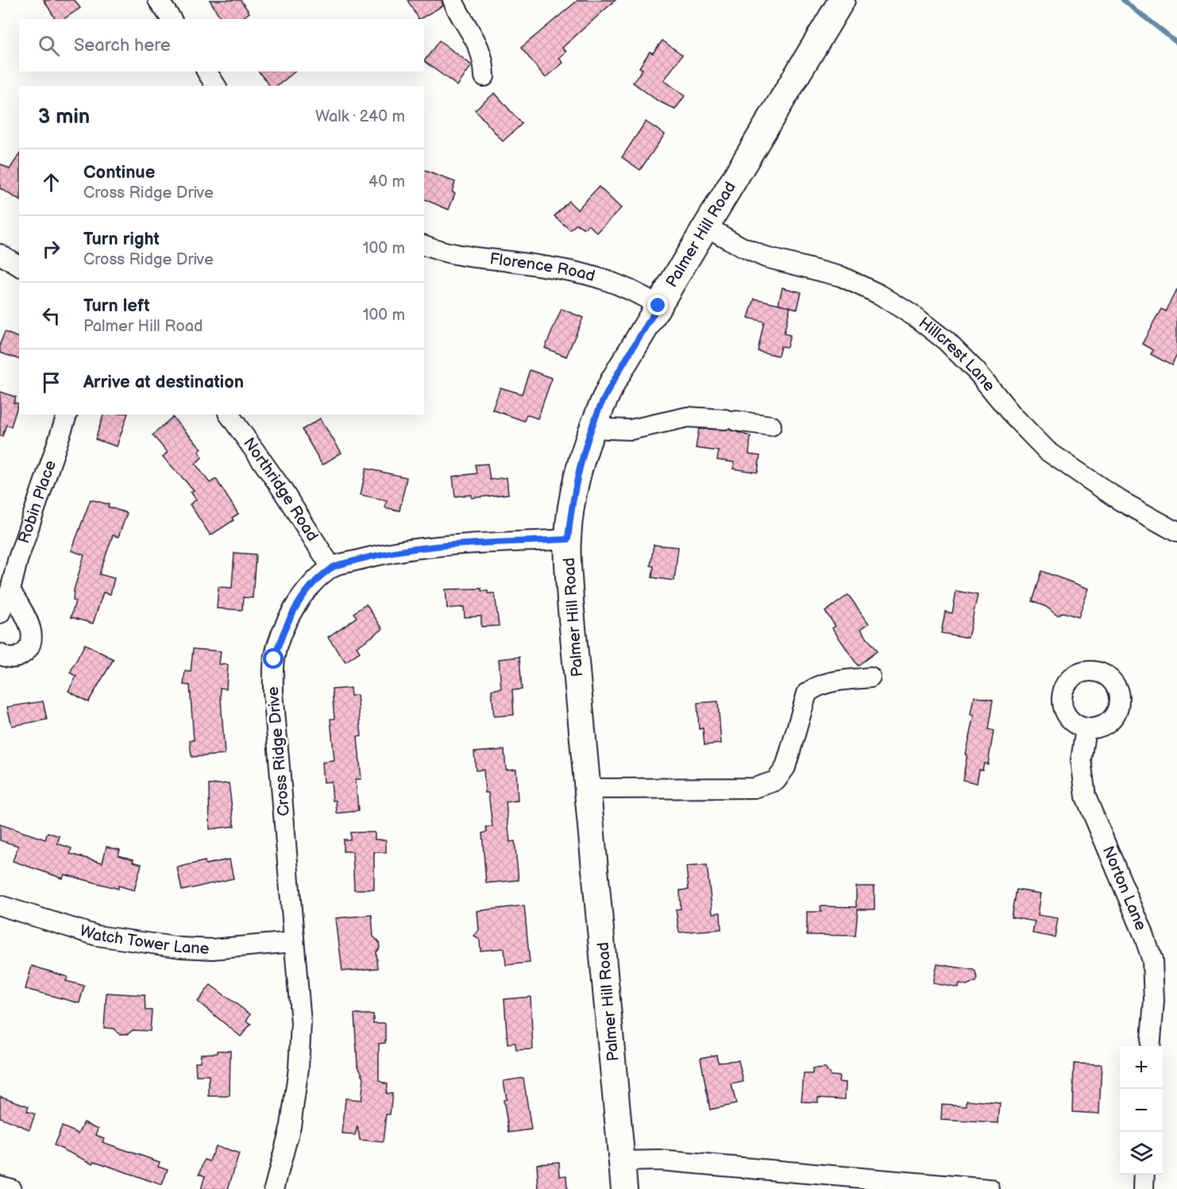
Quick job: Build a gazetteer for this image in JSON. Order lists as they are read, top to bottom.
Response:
{
  "streets": {
    "main road": ["Palmer Hill Road"],
    "street": [
      "Florence Road",
      "Hillcrest Lane",
      "Northridge Road",
      "Robin Place",
      "Cross Ridge Drive",
      "Norton Lane",
      "Watch Tower Lane"
    ]
  },
  "crossings": [
    ["Palmer Hill Road", "Florence Road"],
    ["Palmer Hill Road", "Hillcrest Lane"],
    ["Palmer Hill Road", "Cross Ridge Drive"],
    ["Northridge Road", "Cross Ridge Drive"],
    ["Cross Ridge Drive", "Watch Tower Lane"]
  ],
  "page": {
    "search": "Search here",
    "heading": ["3 min", "Walk · 240 m"],
    "list": [
      ["Continue", "Cross Ridge Drive", "40 m"],
      ["Turn right", "Cross Ridge Drive", "100 m"],
      ["Turn left", "Palmer Hill Road", "100 m"],
      "Arrive at destination"
    ],
    "map_buttons": ["+", "−"]
  }
}
